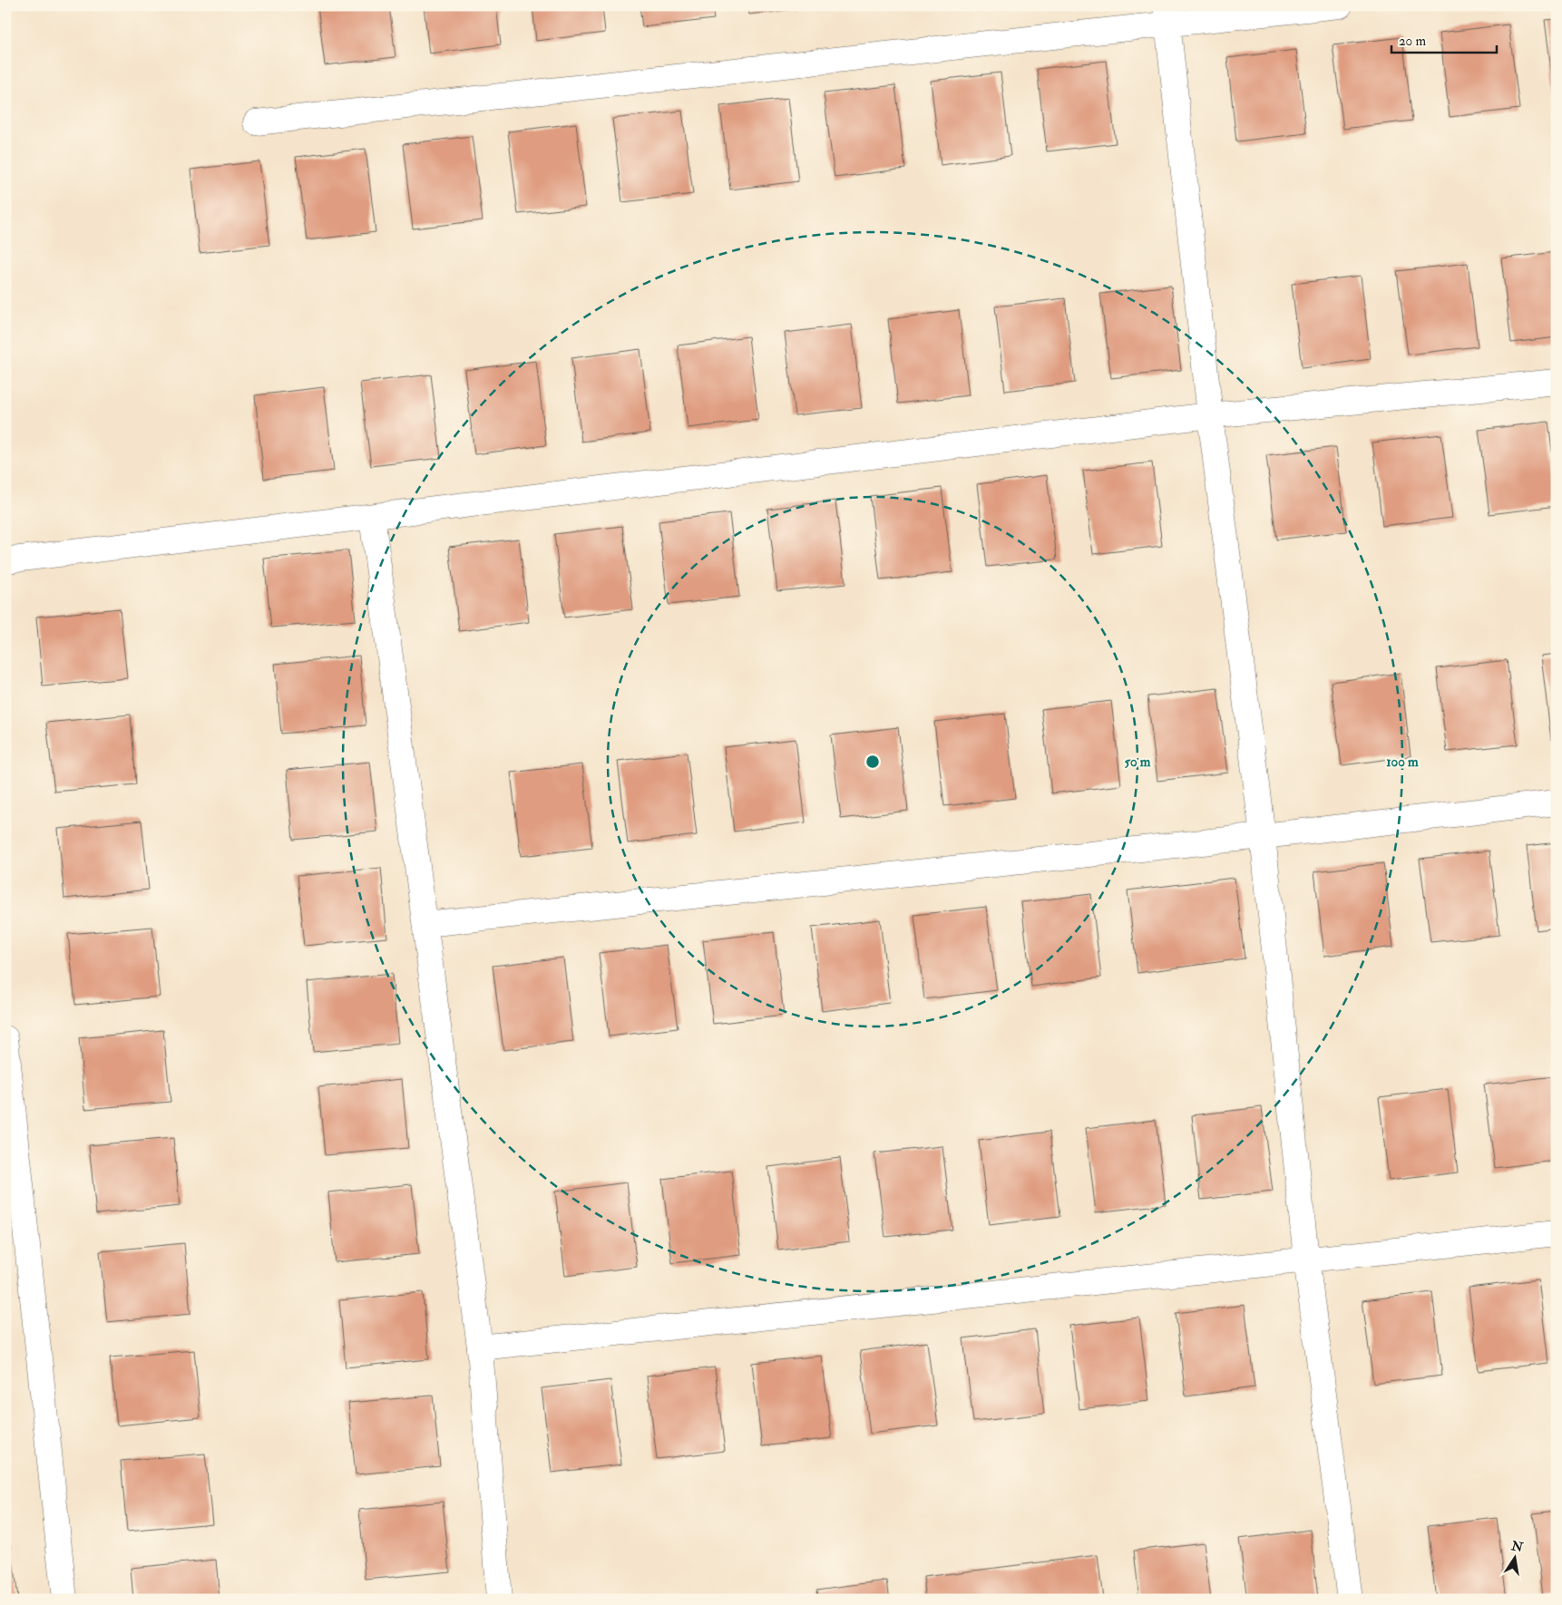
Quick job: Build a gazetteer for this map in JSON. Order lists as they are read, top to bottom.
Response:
{
  "scale_bar": "20 m",
  "north": "top",
  "rings": ["50 m", "100 m"]
}
